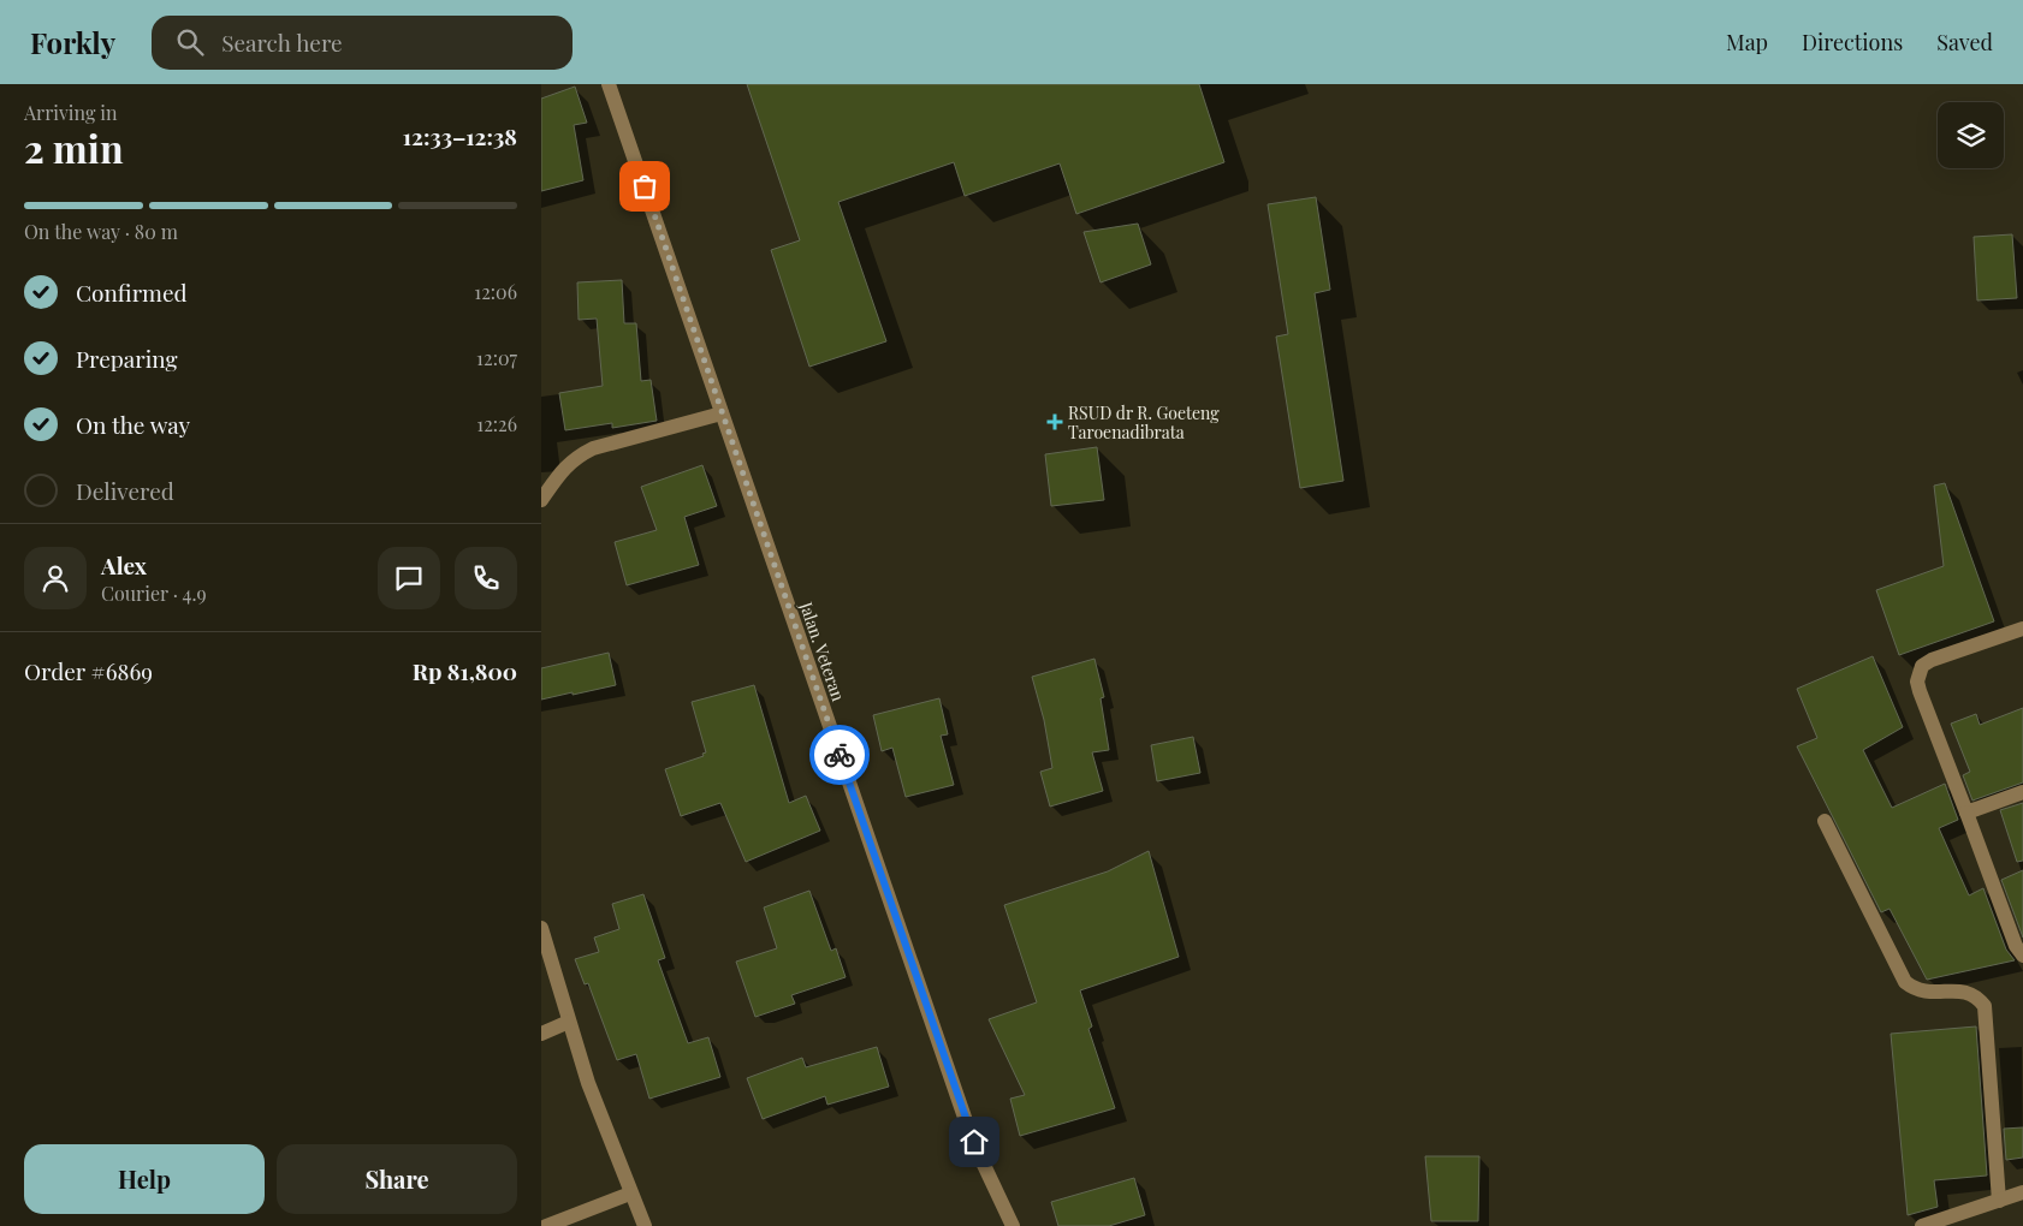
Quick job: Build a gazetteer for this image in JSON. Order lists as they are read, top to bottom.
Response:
{
  "streets": {
    "street": ["Jalan. Veteran"]
  },
  "places": {
    "health": ["RSUD dr R. Goeteng Taroenadibrata"]
  },
  "page": {
    "header": "Forkly",
    "search": "Search here",
    "nav": ["Map", "Directions", "Saved"],
    "heading": ["2 min", "Arriving in", "12:33–12:38"],
    "panel": [
      "Alex",
      "Courier · 4.9",
      "Order #6869",
      "Rp 81,800"
    ],
    "bar": "On the way · 80 m",
    "list": [
      ["Confirmed", "12:06"],
      ["Preparing", "12:07"],
      ["On the way", "12:26"],
      "Delivered"
    ],
    "buttons": ["Help", "Share"]
  }
}
